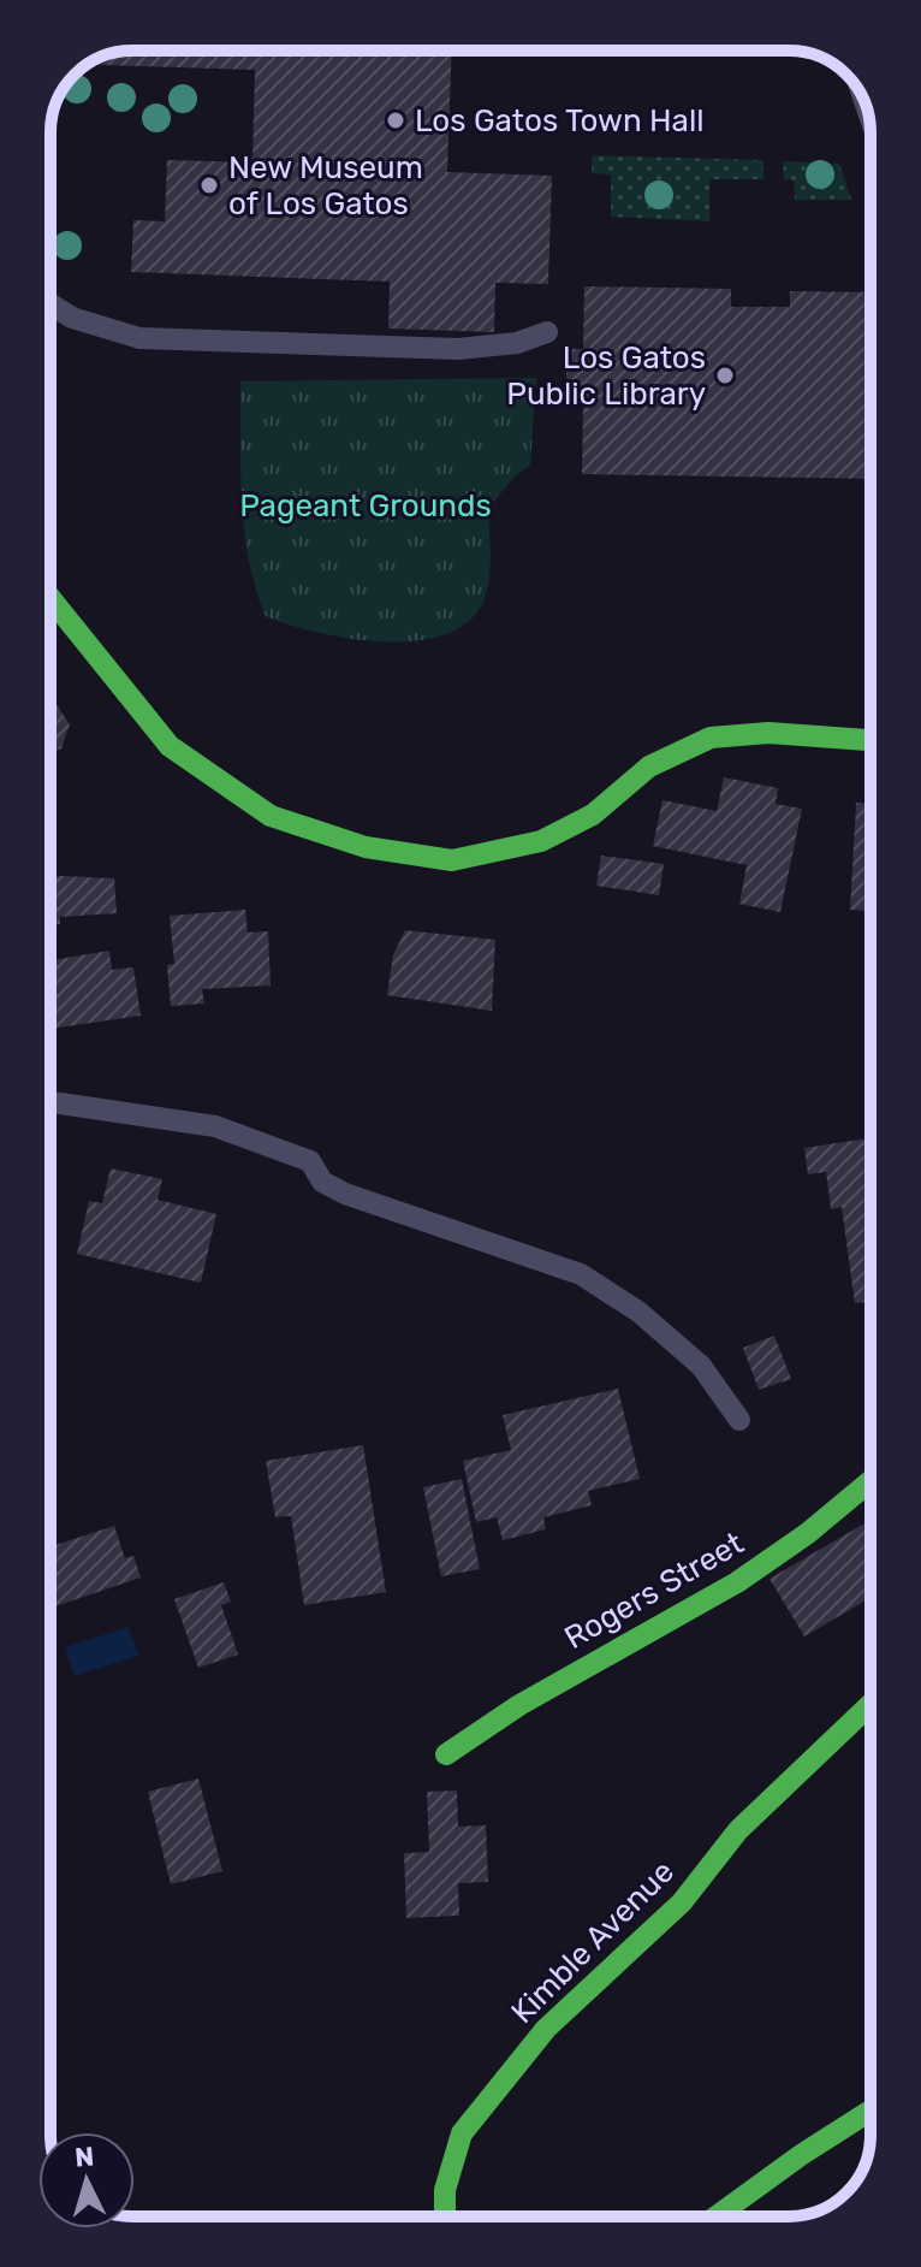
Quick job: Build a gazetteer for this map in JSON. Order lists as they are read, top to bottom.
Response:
{
  "streets": {
    "street": ["Rogers Street", "Kimble Avenue"]
  },
  "parks": ["Pageant Grounds"],
  "places": ["Los Gatos Town Hall", "New Museum of Los Gatos", "Los Gatos Public Library"],
  "north": "top"
}
